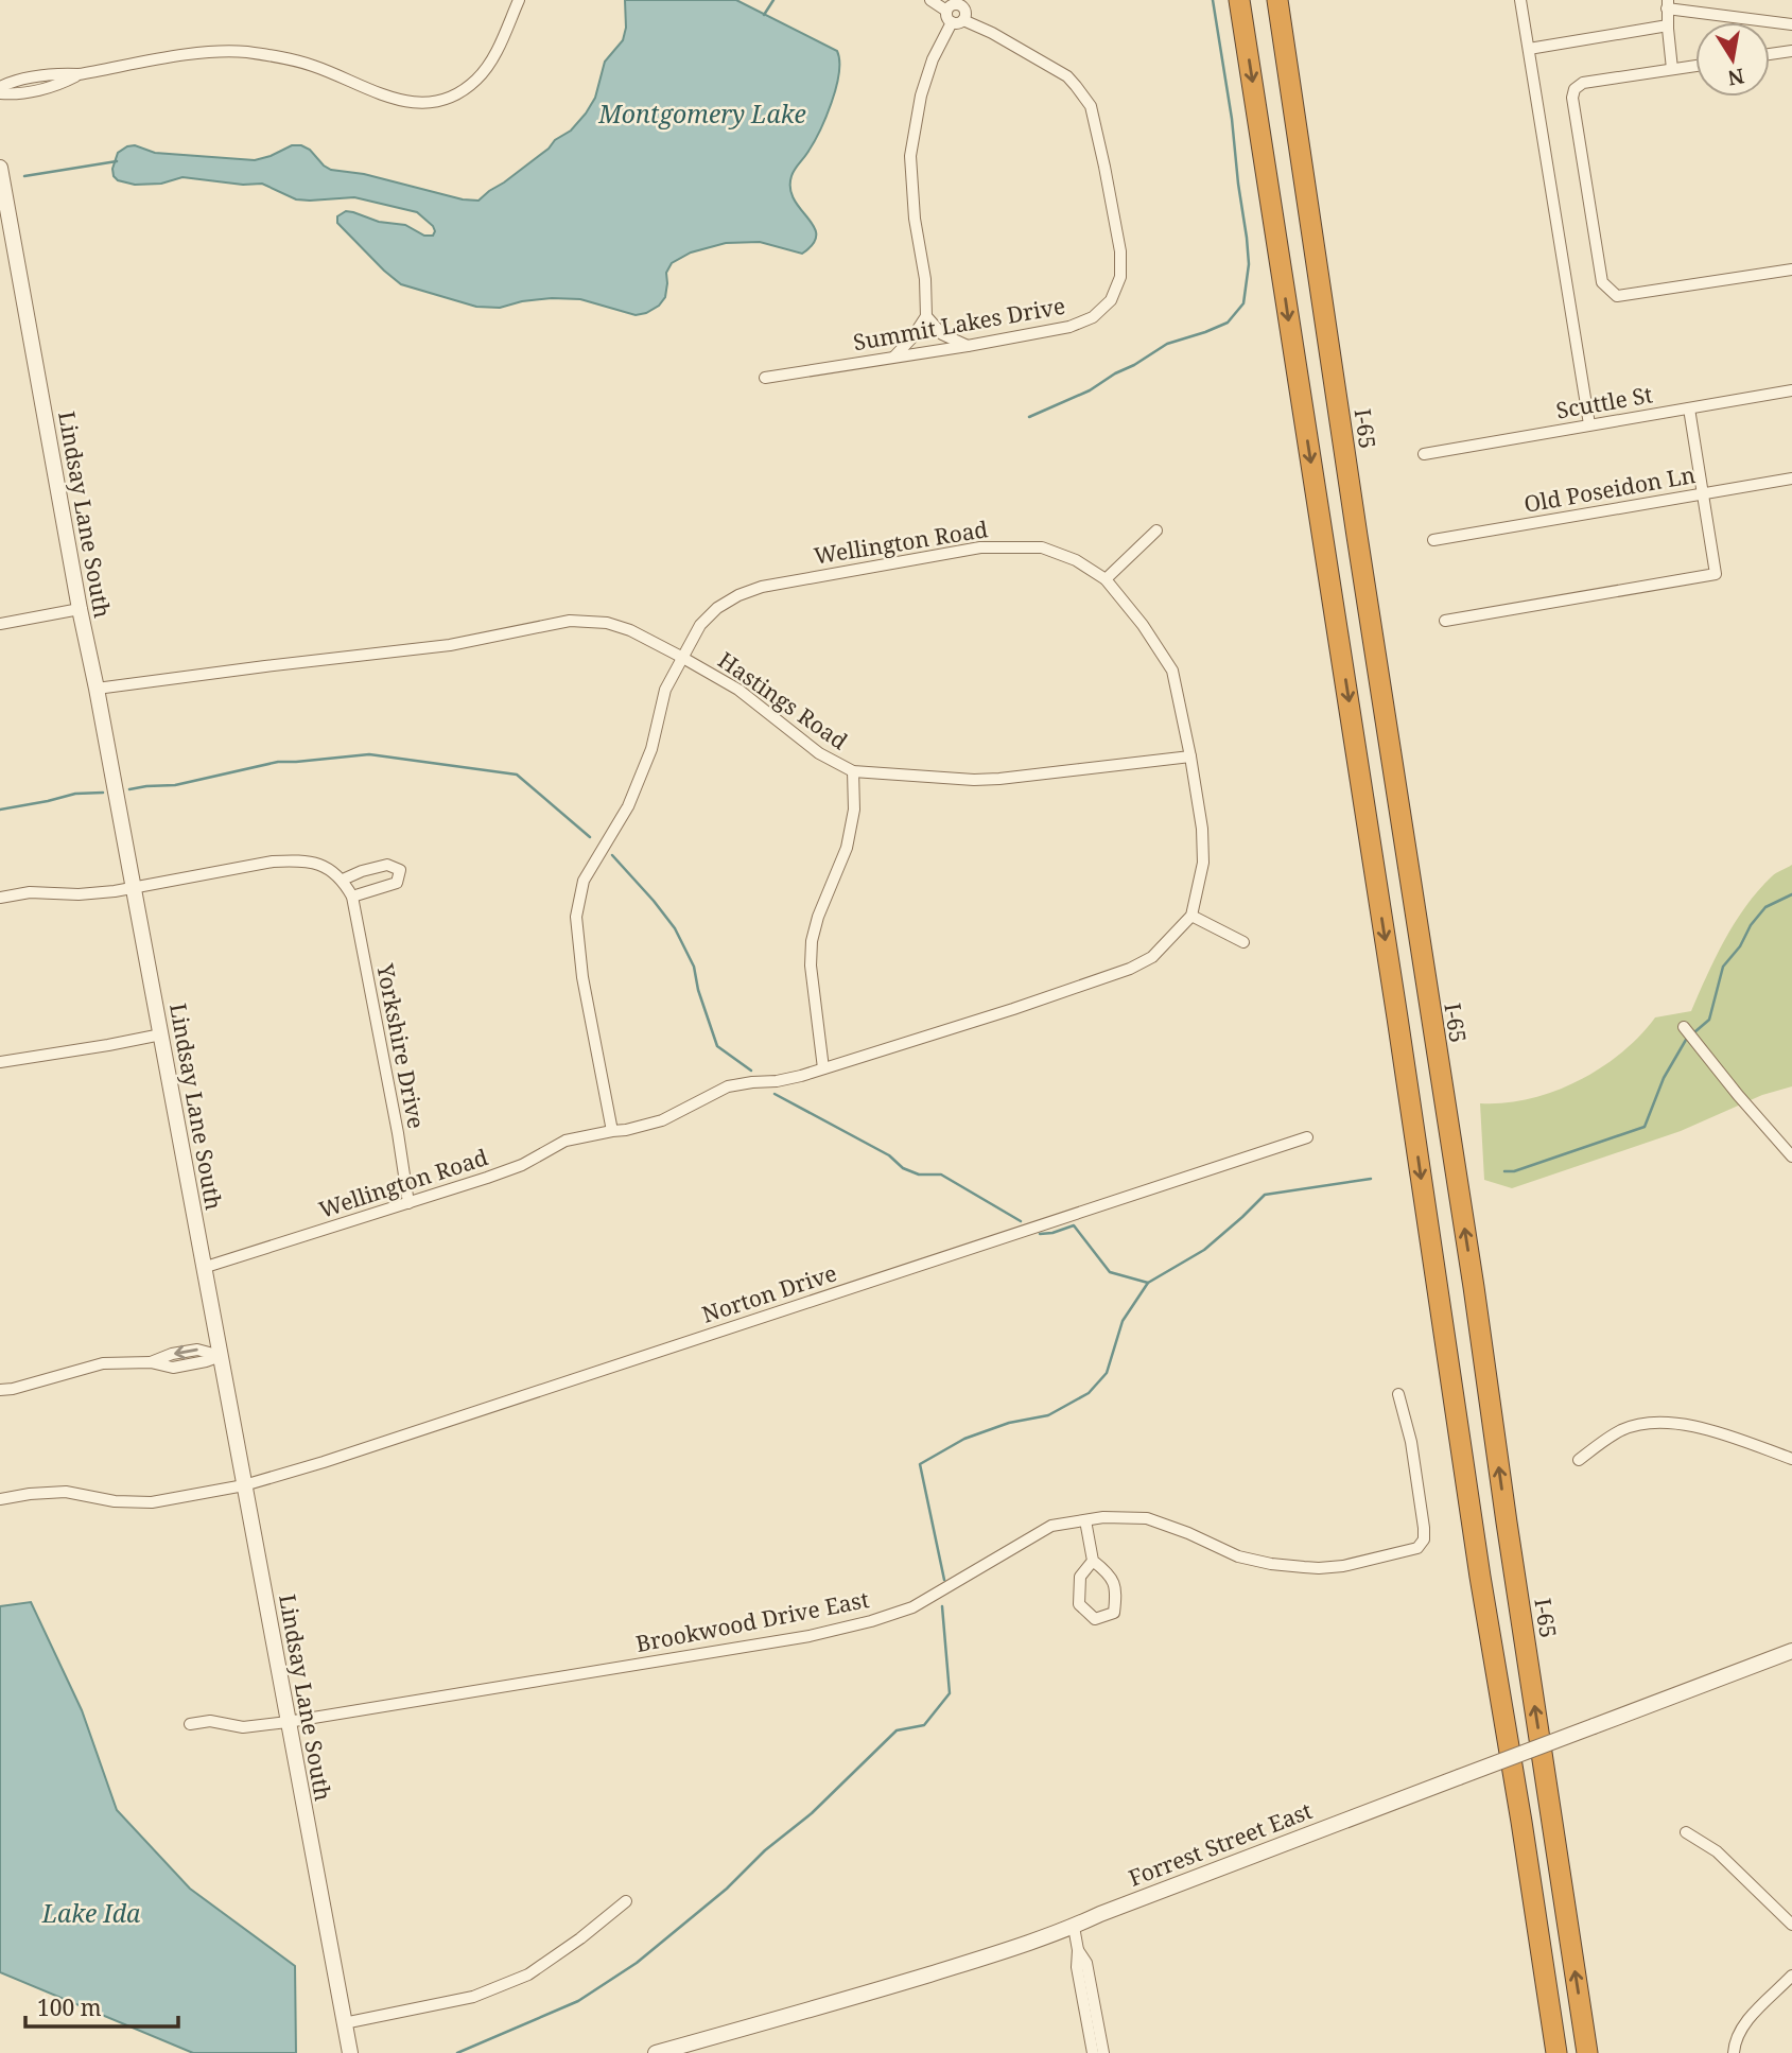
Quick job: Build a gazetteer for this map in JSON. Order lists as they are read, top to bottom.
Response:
{
  "streets": {
    "highway": ["I-65"],
    "street": [
      "Summit Lakes Drive",
      "Scuttle St",
      "Old Poseidon Ln",
      "Lindsay Lane South",
      "Wellington Road",
      "Hastings Road",
      "Yorkshire Drive",
      "Norton Drive",
      "Brookwood Drive East",
      "Forrest Street East"
    ]
  },
  "crossings": [
    ["Lindsay Lane South", "Wellington Road"],
    ["Lindsay Lane South", "Hastings Road"],
    ["Lindsay Lane South", "Norton Drive"],
    ["Lindsay Lane South", "Brookwood Drive East"],
    ["Wellington Road", "Hastings Road"],
    ["Wellington Road", "Yorkshire Drive"]
  ],
  "water": ["Montgomery Lake", "Lake Ida"],
  "scale_bar": "100 m",
  "north": "bottom"
}
